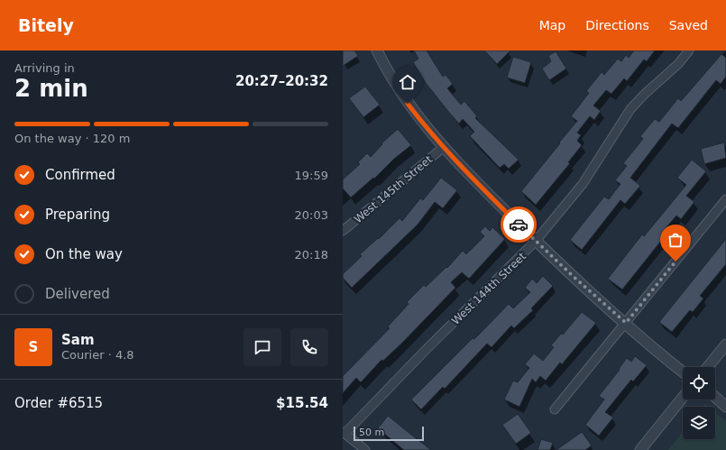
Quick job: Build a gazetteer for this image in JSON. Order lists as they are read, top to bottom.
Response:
{
  "streets": {
    "street": ["West 145th Street", "West 144th Street"]
  },
  "scale_bar": "50 m",
  "page": {
    "header": "Bitely",
    "nav": ["Map", "Directions", "Saved"],
    "heading": ["2 min", "Arriving in", "20:27–20:32"],
    "panel": [
      "Sam",
      "Courier · 4.8",
      "Order #6515",
      "$15.54"
    ],
    "bar": "On the way · 120 m",
    "list": [
      ["Confirmed", "19:59"],
      ["Preparing", "20:03"],
      ["On the way", "20:18"],
      "Delivered"
    ],
    "round": "S",
    "scale": "50 m"
  }
}
